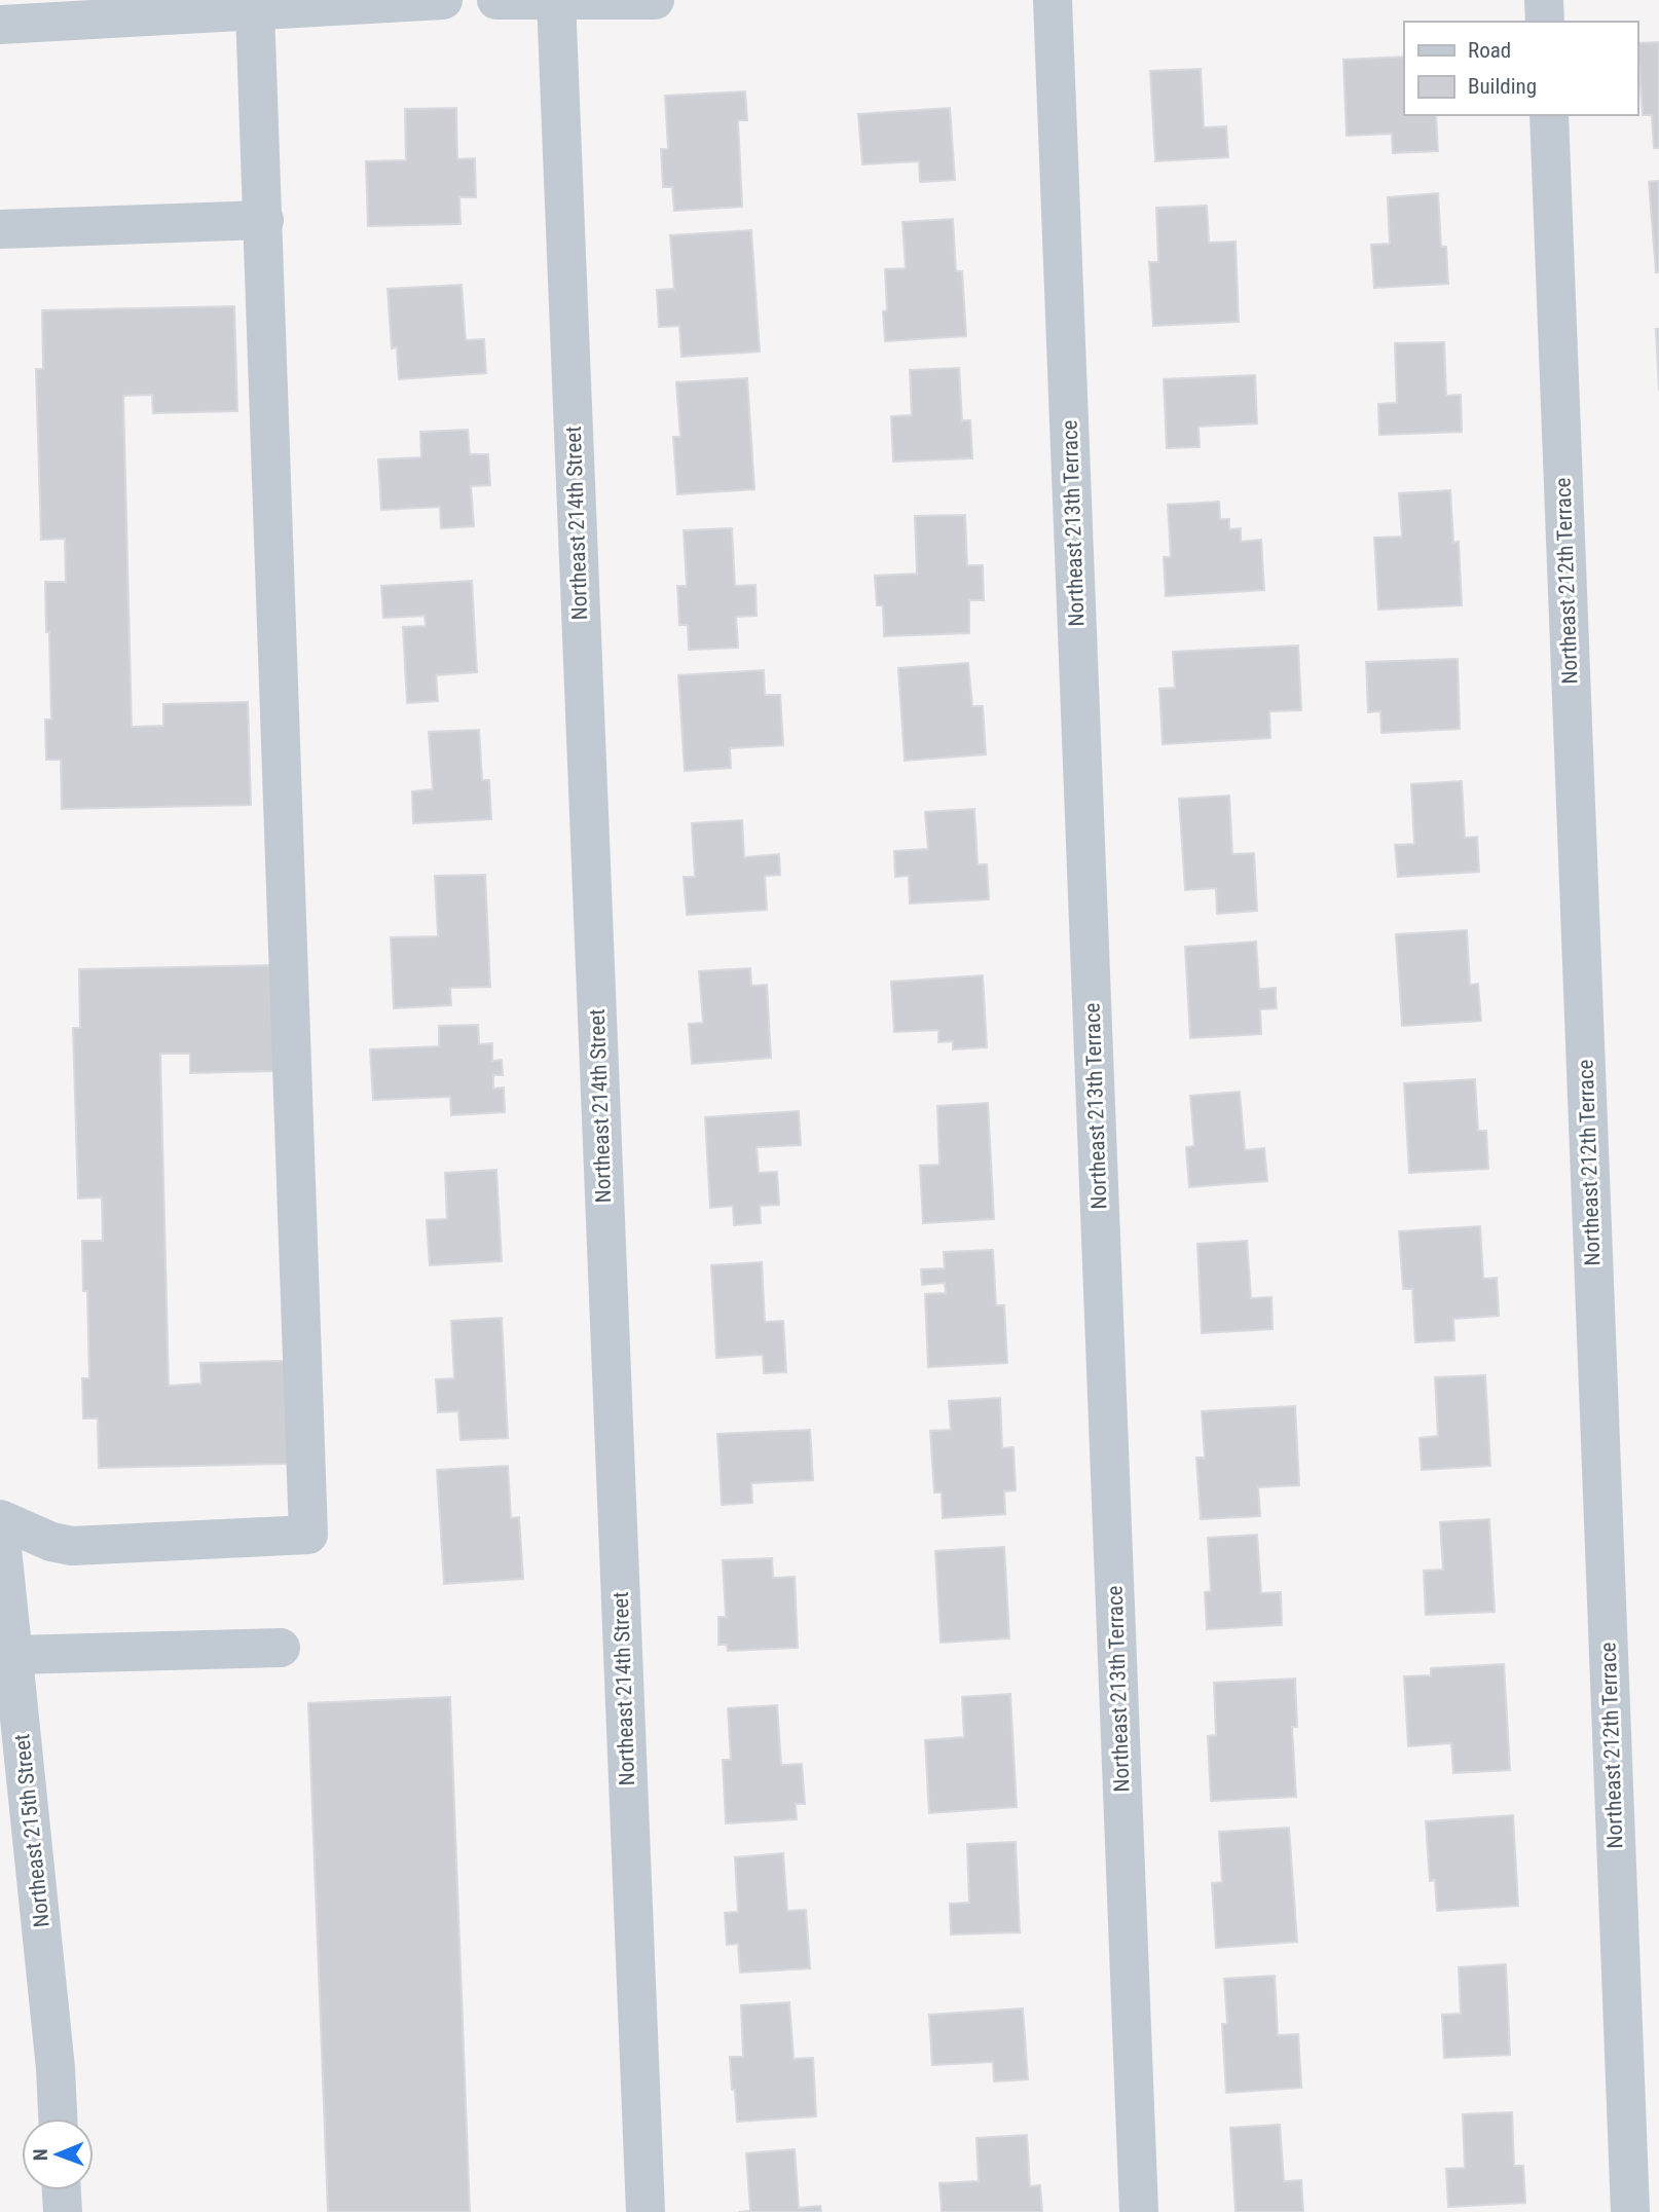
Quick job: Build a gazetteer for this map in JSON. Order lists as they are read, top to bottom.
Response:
{
  "streets": {
    "street": [
      "Northeast 214th Street",
      "Northeast 213th Terrace",
      "Northeast 212th Terrace",
      "Northeast 215th Street"
    ]
  },
  "legend": ["Road", "Building"],
  "north": "left"
}
